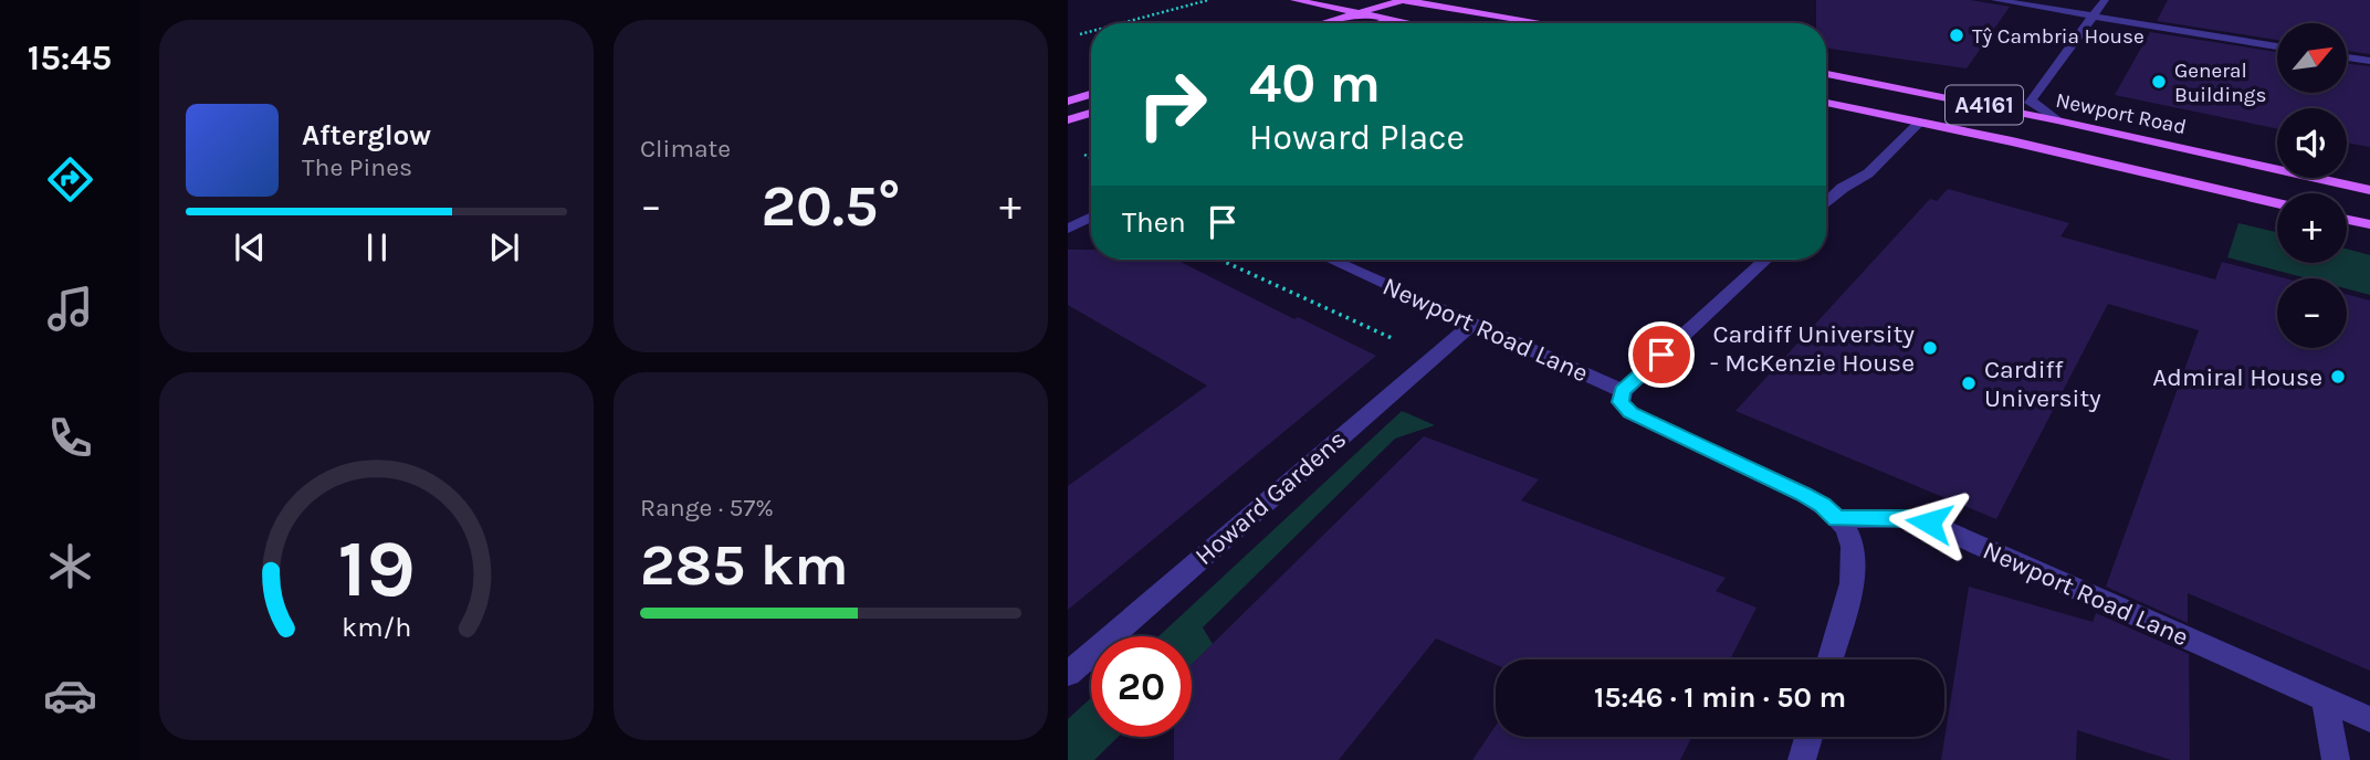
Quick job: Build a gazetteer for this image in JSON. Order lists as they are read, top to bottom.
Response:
{
  "streets": {
    "main road": ["A4161", "Newport Road"],
    "street": ["Newport Road Lane", "Howard Gardens"]
  },
  "crossings": [
    ["Newport Road Lane", "Howard Gardens"]
  ],
  "places": [
    "Tŷ Cambria House",
    "General Buildings",
    "Cardiff University - McKenzie House",
    "Admiral House",
    "Cardiff University"
  ],
  "north": "top right",
  "page": {
    "tabs": "15:45",
    "tile": [
      "Climate",
      ["Range · 57%", "285 km"]
    ],
    "map_buttons": ["+", "−"],
    "turn": ["40 m", "Howard Place"],
    "song": ["Afterglow", "The Pines"],
    "heat": ["−", "20.5°", "+"],
    "then": "Then",
    "limit": "20",
    "trip": "15:46 · 1 min · 50 m",
    "gauge": ["19", "km/h"]
  }
}
